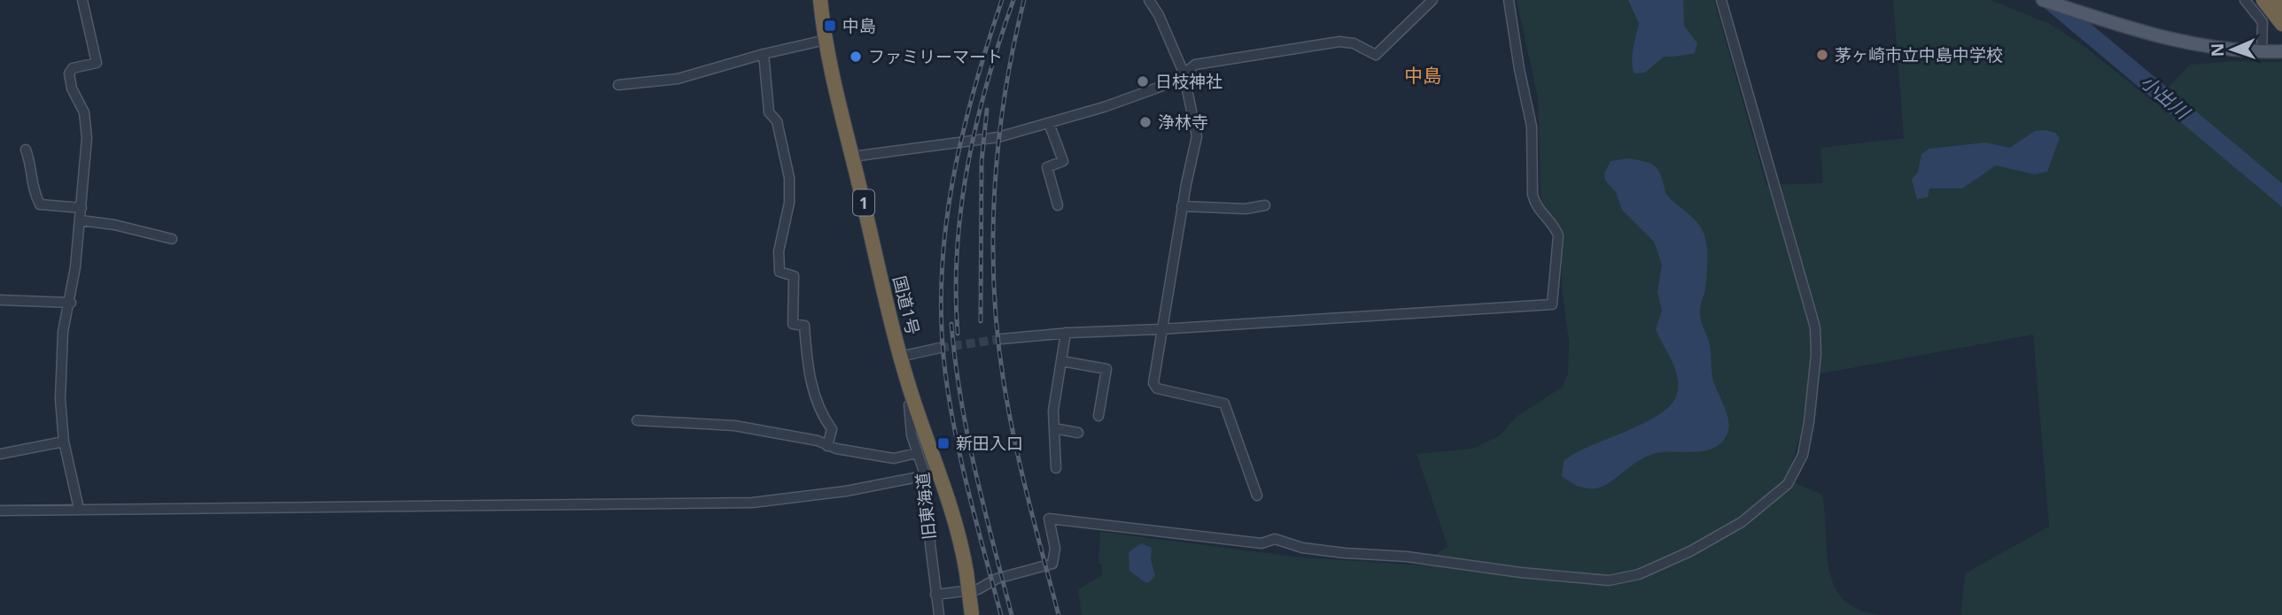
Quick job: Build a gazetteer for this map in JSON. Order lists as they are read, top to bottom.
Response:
{
  "streets": {
    "highway": ["1", "国道1号"],
    "street": ["旧東海道"]
  },
  "crossings": [
    ["国道1号", "旧東海道"]
  ],
  "districts": ["中島"],
  "water": ["小出川"],
  "places": {
    "transit": ["中島", "新田入口"],
    "other": [
      "茅ヶ崎市立中島中学校",
      "ファミリーマート",
      "日枝神社",
      "浄林寺"
    ]
  },
  "north": "left"
}
